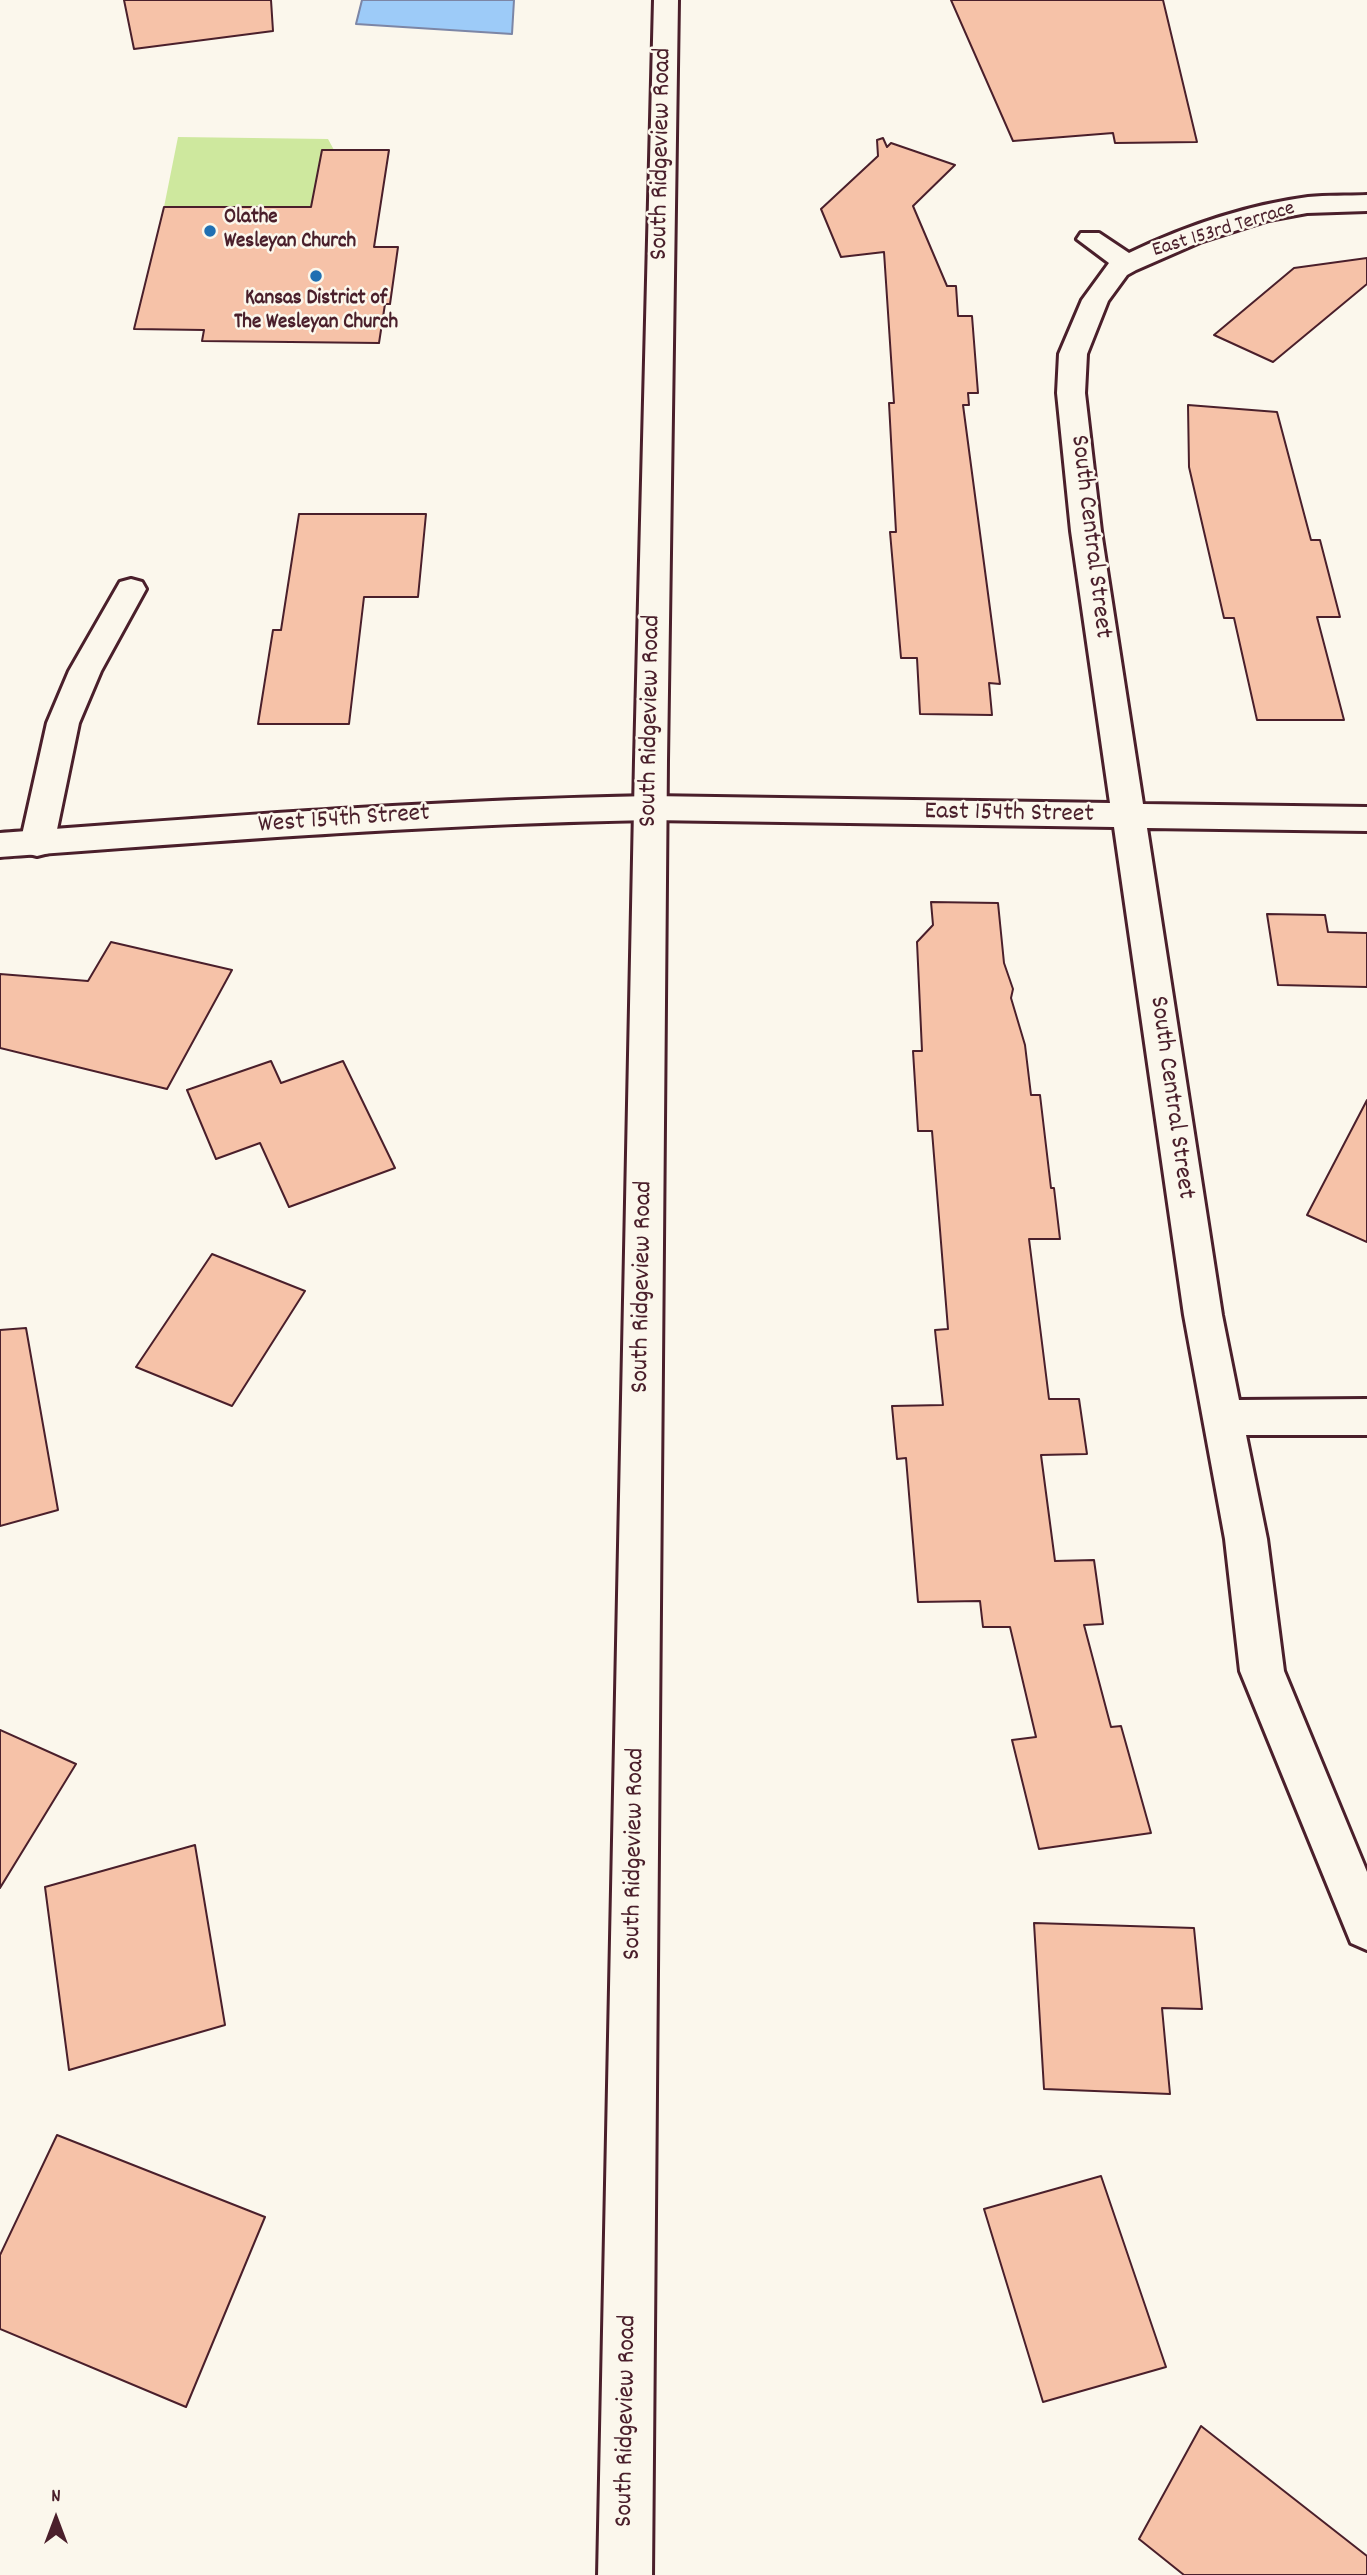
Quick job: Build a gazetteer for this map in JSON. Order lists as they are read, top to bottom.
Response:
{
  "streets": {
    "street": [
      "South Ridgeview Road",
      "East 153rd Terrace",
      "South Central Street",
      "East 154th Street",
      "West 154th Street"
    ]
  },
  "crossings": [
    ["South Ridgeview Road", "East 154th Street"],
    ["South Ridgeview Road", "West 154th Street"],
    ["East 153rd Terrace", "South Central Street"],
    ["South Central Street", "East 154th Street"],
    ["East 154th Street", "West 154th Street"]
  ],
  "places": ["Olathe Wesleyan Church", "Kansas District of The Wesleyan Church"],
  "north": "top"
}
